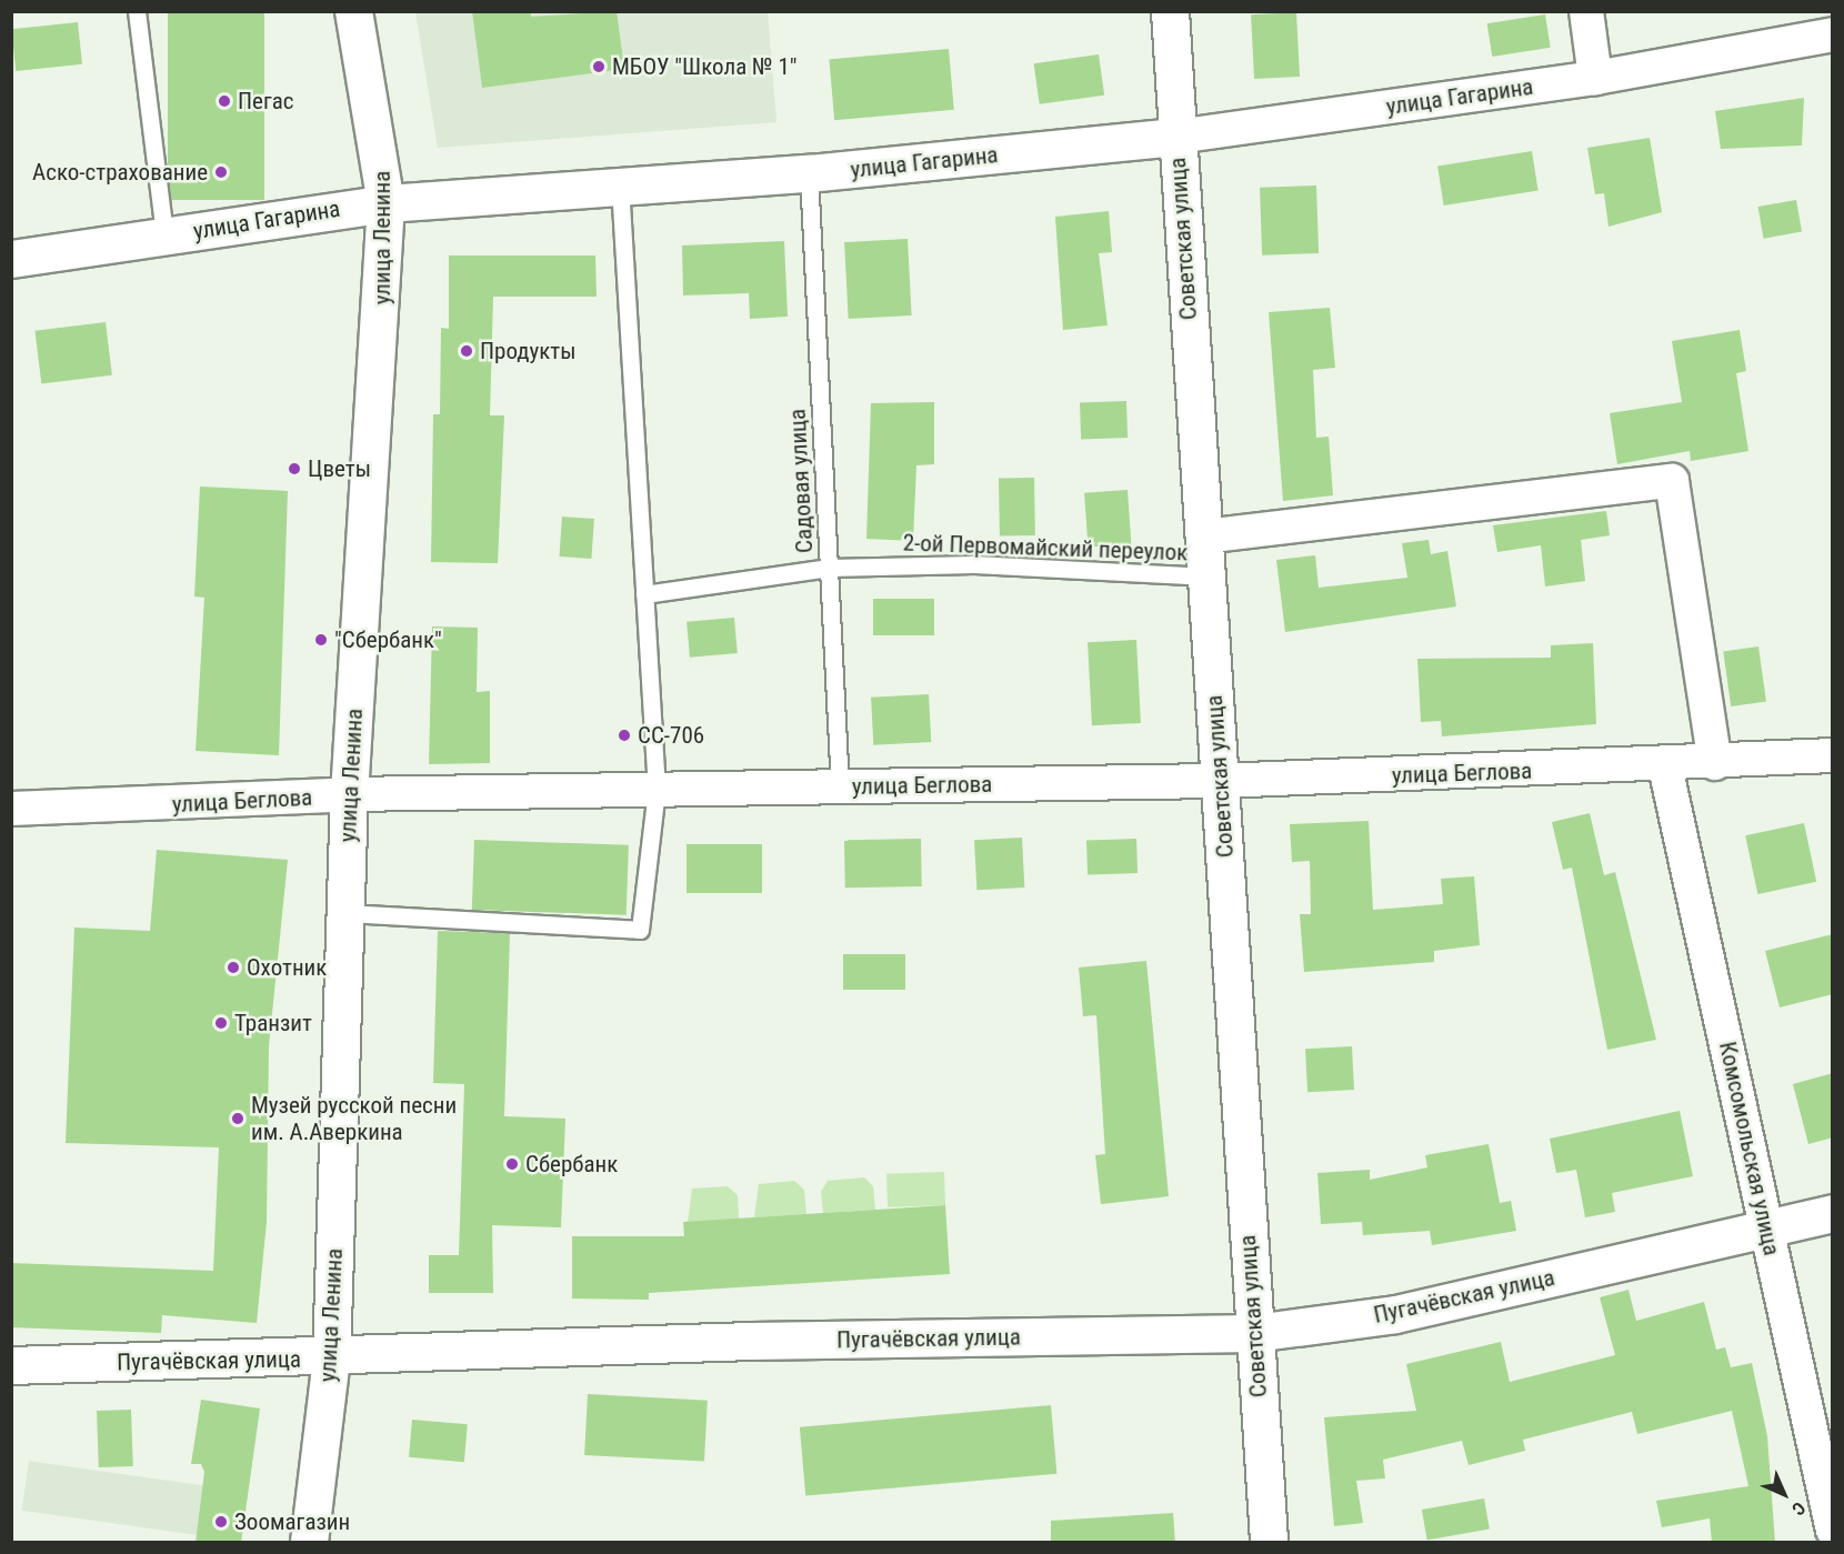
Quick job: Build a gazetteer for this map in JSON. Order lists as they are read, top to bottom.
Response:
{
  "streets": {
    "street": [
      "улица Гагарина",
      "улица Ленина",
      "Советская улица",
      "улица Беглова",
      "Комсомольская улица",
      "Пугачёвская улица"
    ],
    "lane": ["Садовая улица", "2-ой Первомайский переулок"]
  },
  "crossings": [
    ["улица Гагарина", "улица Ленина"],
    ["улица Гагарина", "Советская улица"],
    ["улица Гагарина", "Садовая улица"],
    ["улица Ленина", "улица Беглова"],
    ["улица Ленина", "Пугачёвская улица"],
    ["Советская улица", "2-ой Первомайский переулок"],
    ["Советская улица", "улица Беглова"],
    ["Советская улица", "Пугачёвская улица"],
    ["Садовая улица", "2-ой Первомайский переулок"],
    ["Садовая улица", "улица Беглова"],
    ["улица Беглова", "Комсомольская улица"],
    ["Комсомольская улица", "Пугачёвская улица"]
  ],
  "places": [
    "МБОУ \"Школа № 1\"",
    "Пегас",
    "Аско-страхование",
    "Продукты",
    "Цветы",
    "\"Сбербанк\"",
    "СС-706",
    "Охотник",
    "Транзит",
    "Музей русской песни им. А.Аверкина",
    "Сбербанк",
    "Зоомагазин"
  ],
  "north": "bottom right"
}
